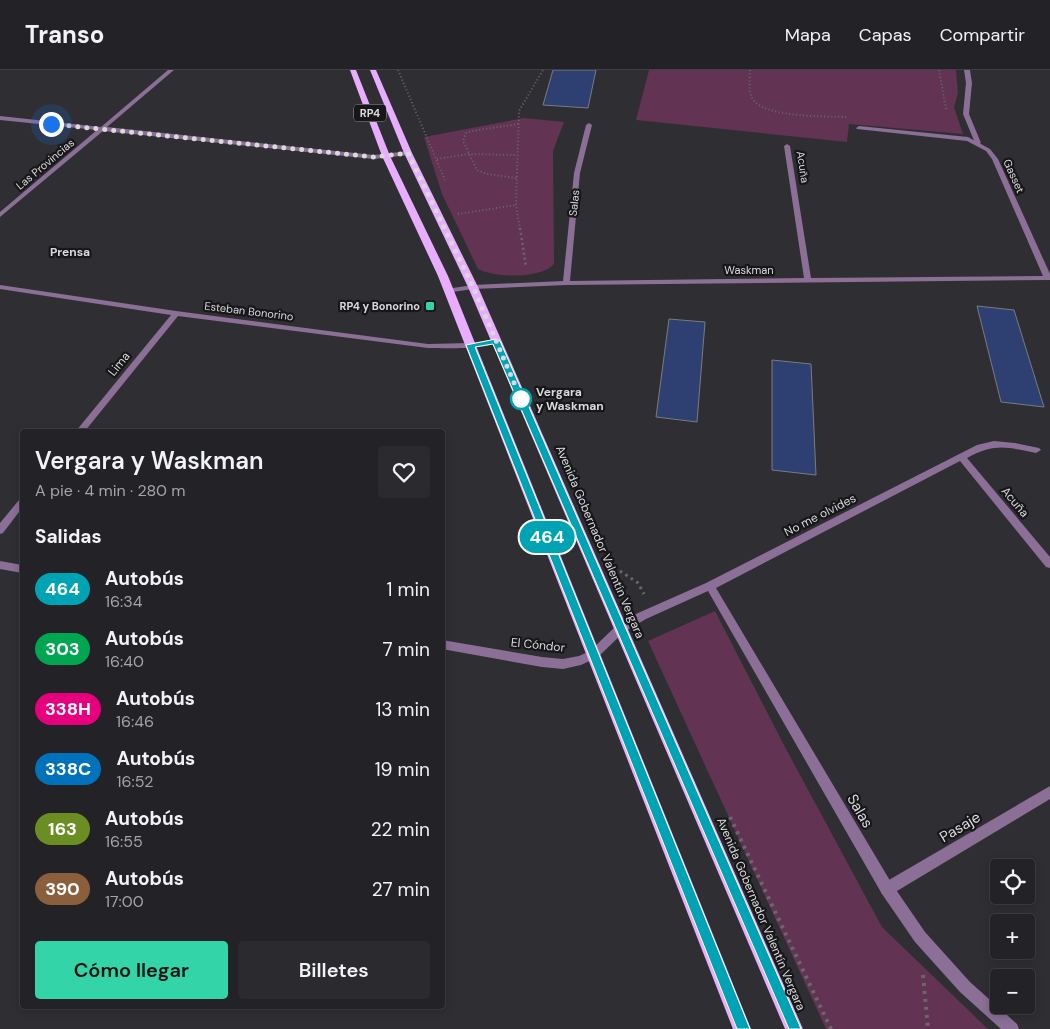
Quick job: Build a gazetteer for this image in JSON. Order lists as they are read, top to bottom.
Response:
{
  "streets": {
    "main road": ["RP4", "Avenida Gobernador Valentín Vergara"],
    "street": [
      "Las Provincias",
      "Acuña",
      "Gasset",
      "Salas",
      "Waskman",
      "Esteban Bonorino",
      "Lima",
      "No me olvides",
      "El Cóndor",
      "Pasaje"
    ]
  },
  "crossings": [
    ["RP4", "Waskman"],
    ["RP4", "Esteban Bonorino"],
    ["RP4", "El Cóndor"],
    ["Acuña", "Waskman"],
    ["Acuña", "No me olvides"],
    ["Gasset", "Waskman"],
    ["Salas", "Waskman"],
    ["Salas", "No me olvides"],
    ["Salas", "Pasaje"],
    ["Waskman", "Avenida Gobernador Valentín Vergara"],
    ["Esteban Bonorino", "Lima"],
    ["Esteban Bonorino", "Avenida Gobernador Valentín Vergara"],
    ["No me olvides", "Avenida Gobernador Valentín Vergara"],
    ["No me olvides", "El Cóndor"],
    ["Avenida Gobernador Valentín Vergara", "El Cóndor"]
  ],
  "districts": ["Prensa"],
  "places": {
    "transit": ["RP4 y Bonorino"],
    "other": ["Vergara y Waskman"]
  },
  "lines": ["bus line 464"],
  "page": {
    "header": "Transo",
    "nav": ["Mapa", "Capas", "Compartir"],
    "on_map": "464",
    "heading": [
      ["Vergara y Waskman", "A pie · 4 min · 280 m"],
      "Salidas"
    ],
    "list": [
      {
        "mark": "464",
        "name": "Autobús",
        "note": "16:34",
        "value": "1 min"
      },
      {
        "mark": "303",
        "name": "Autobús",
        "note": "16:40",
        "value": "7 min"
      },
      {
        "mark": "338H",
        "name": "Autobús",
        "note": "16:46",
        "value": "13 min"
      },
      {
        "mark": "338C",
        "name": "Autobús",
        "note": "16:52",
        "value": "19 min"
      },
      {
        "mark": "163",
        "name": "Autobús",
        "note": "16:55",
        "value": "22 min"
      },
      {
        "mark": "390",
        "name": "Autobús",
        "note": "17:00",
        "value": "27 min"
      }
    ],
    "map_buttons": ["+", "−"],
    "buttons": ["Cómo llegar", "Billetes"]
  }
}
